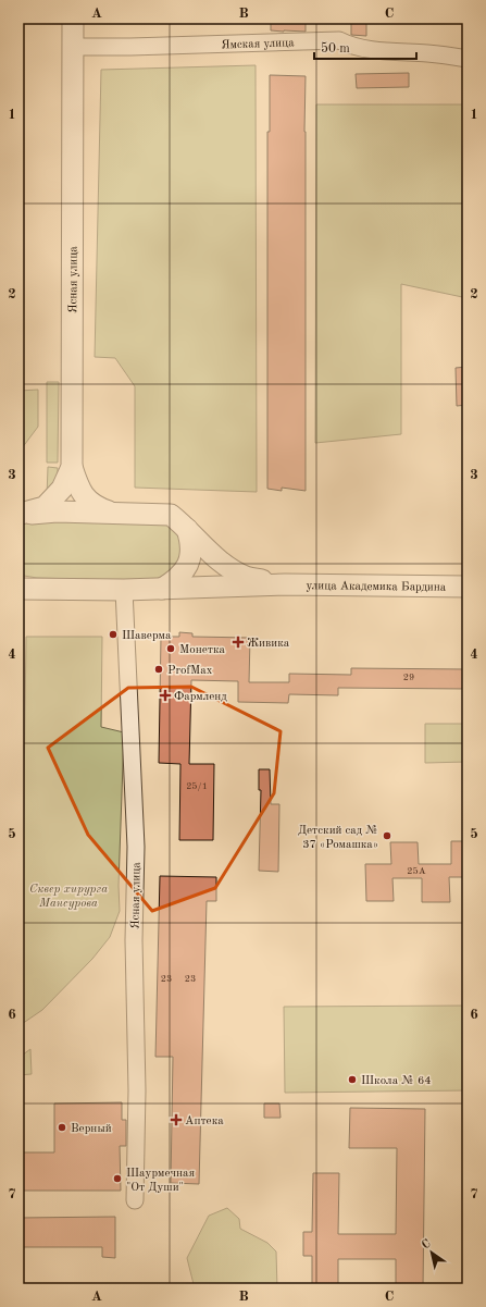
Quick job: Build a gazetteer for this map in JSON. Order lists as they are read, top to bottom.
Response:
{
  "streets": {
    "street": ["Ямская улица", "Ясная улица", "улица Академика Бардина"]
  },
  "crossings": [
    ["Ямская улица", "Ясная улица"],
    ["Ясная улица", "улица Академика Бардина"]
  ],
  "parks": ["Сквер хирурга Мансурова"],
  "places": {
    "other": [
      "Шаверма",
      "Монетка",
      "ProfMax",
      "Детский сад № 37 «Ромашка»",
      "Школа № 64",
      "Верный",
      "Шаурмечная \"От Души\""
    ],
    "health": ["Живика", "Фармленд", "Аптека"]
  },
  "house_numbers": [
    "29",
    "25/1",
    "25А",
    "23",
    "23"
  ],
  "scale_bar": "50 m",
  "north": "top left",
  "grid": {
    "columns": ["A", "B", "C"],
    "rows": [
      "1",
      "2",
      "3",
      "4",
      "5",
      "6",
      "7"
    ]
  }
}
